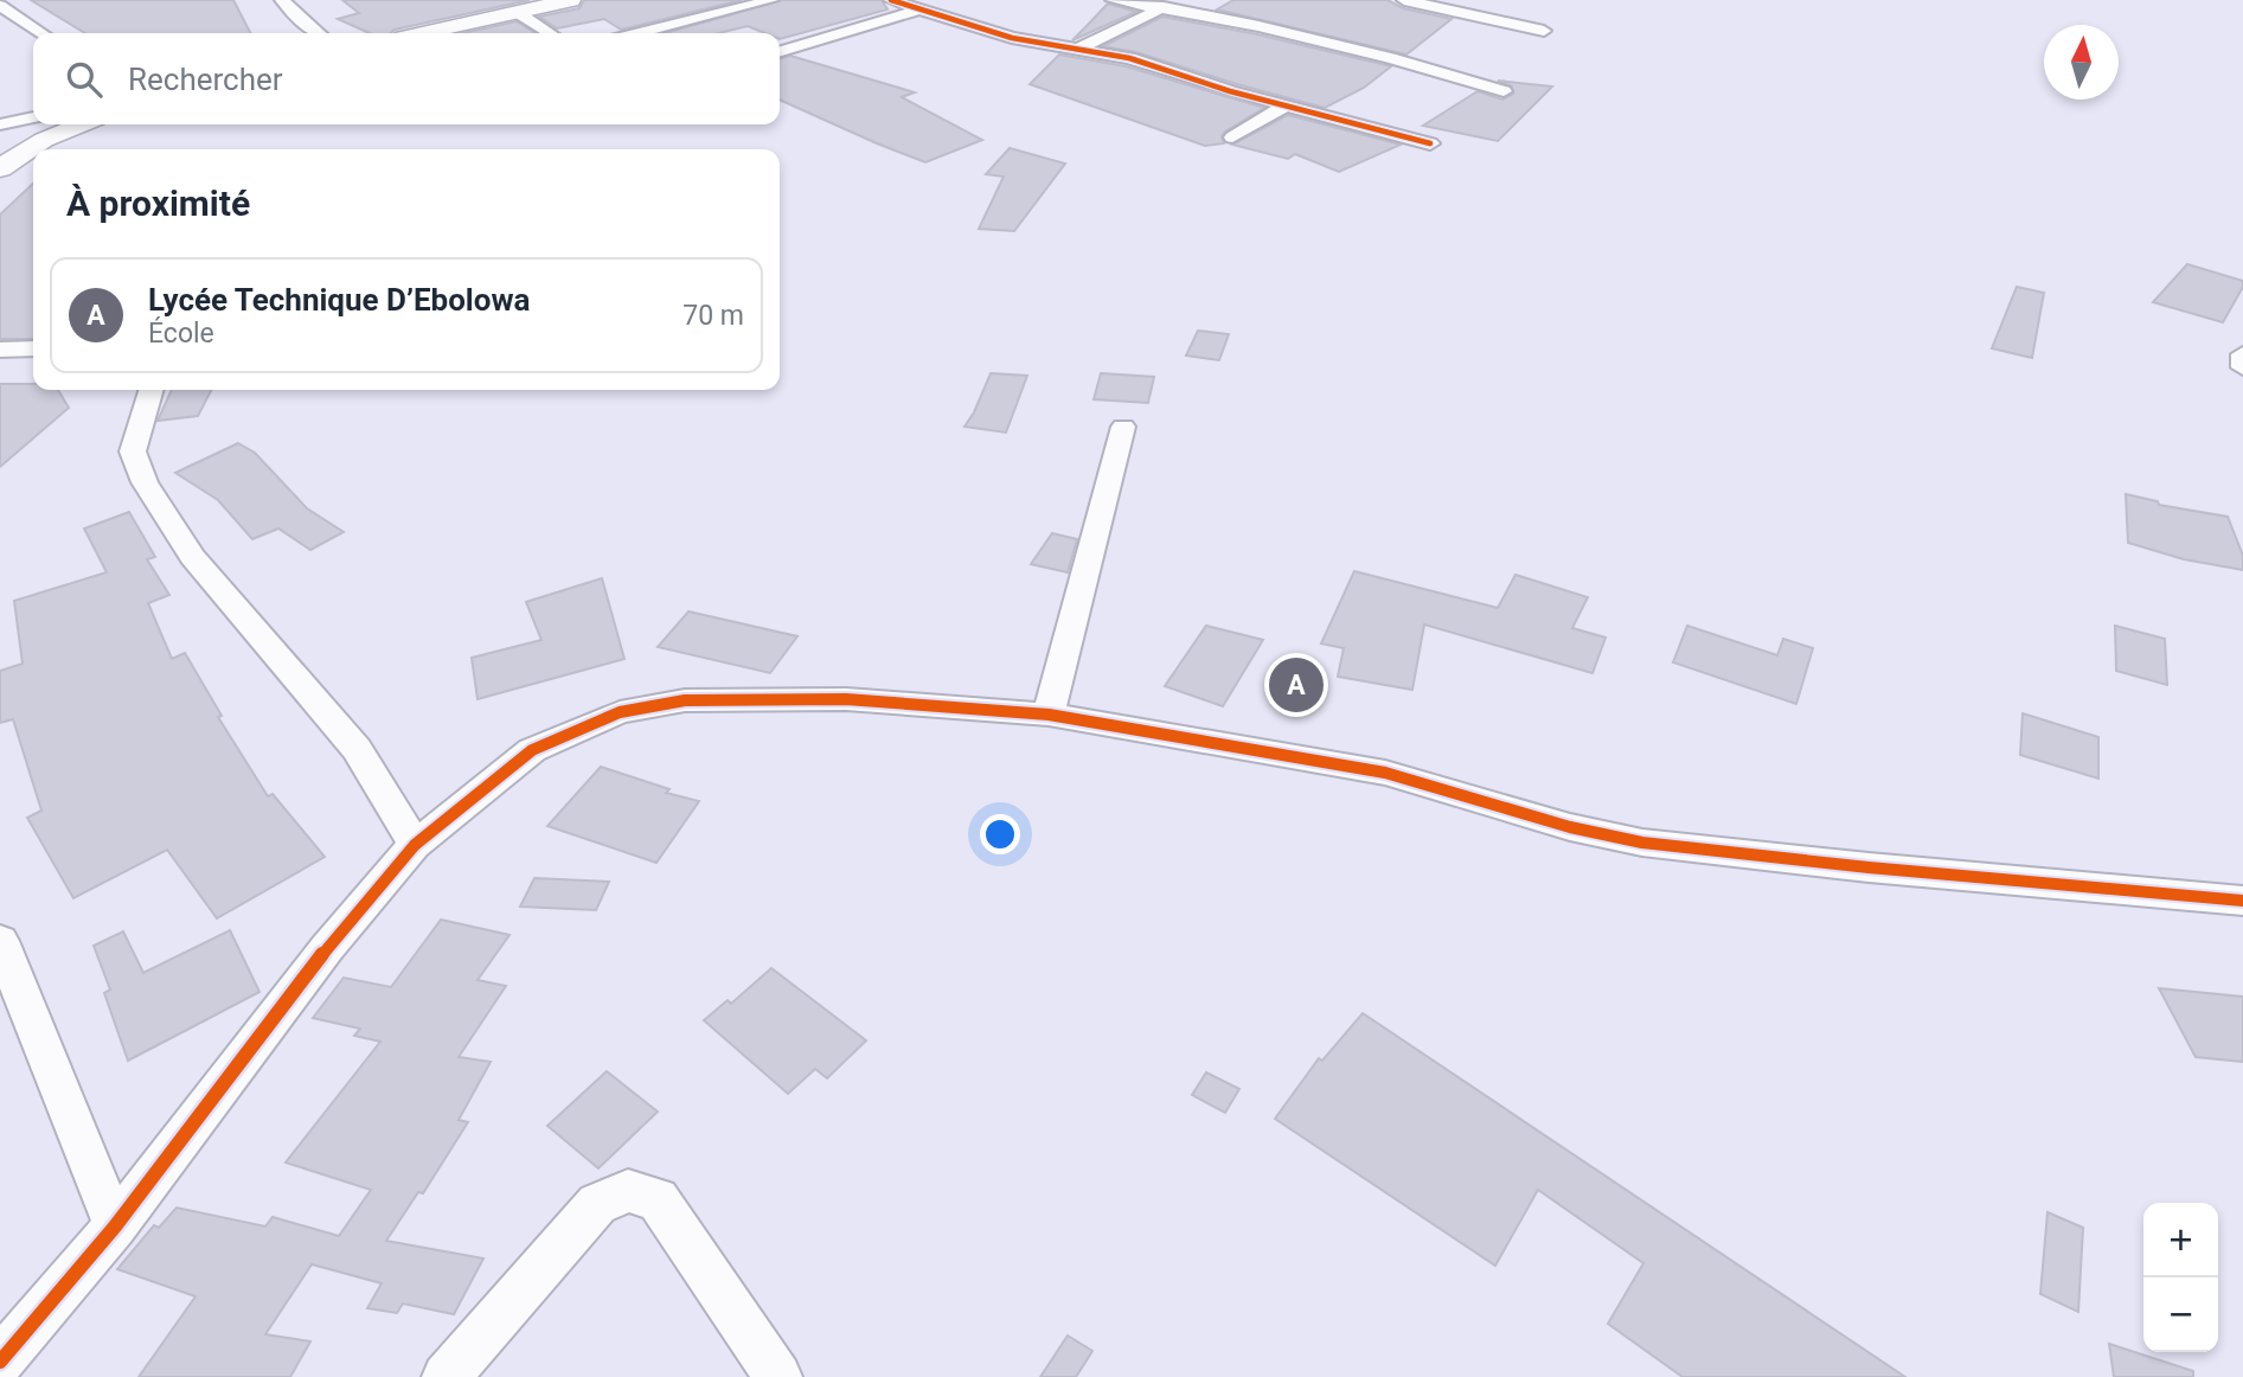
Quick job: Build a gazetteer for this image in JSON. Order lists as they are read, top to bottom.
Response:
{
  "north": "top",
  "page": {
    "search": "Rechercher",
    "heading": "À proximité",
    "list": [
      {
        "mark": "A",
        "name": "Lycée Technique D’Ebolowa",
        "note": "École",
        "value": "70 m"
      }
    ],
    "pins": "A",
    "map_buttons": ["+", "−"]
  }
}
